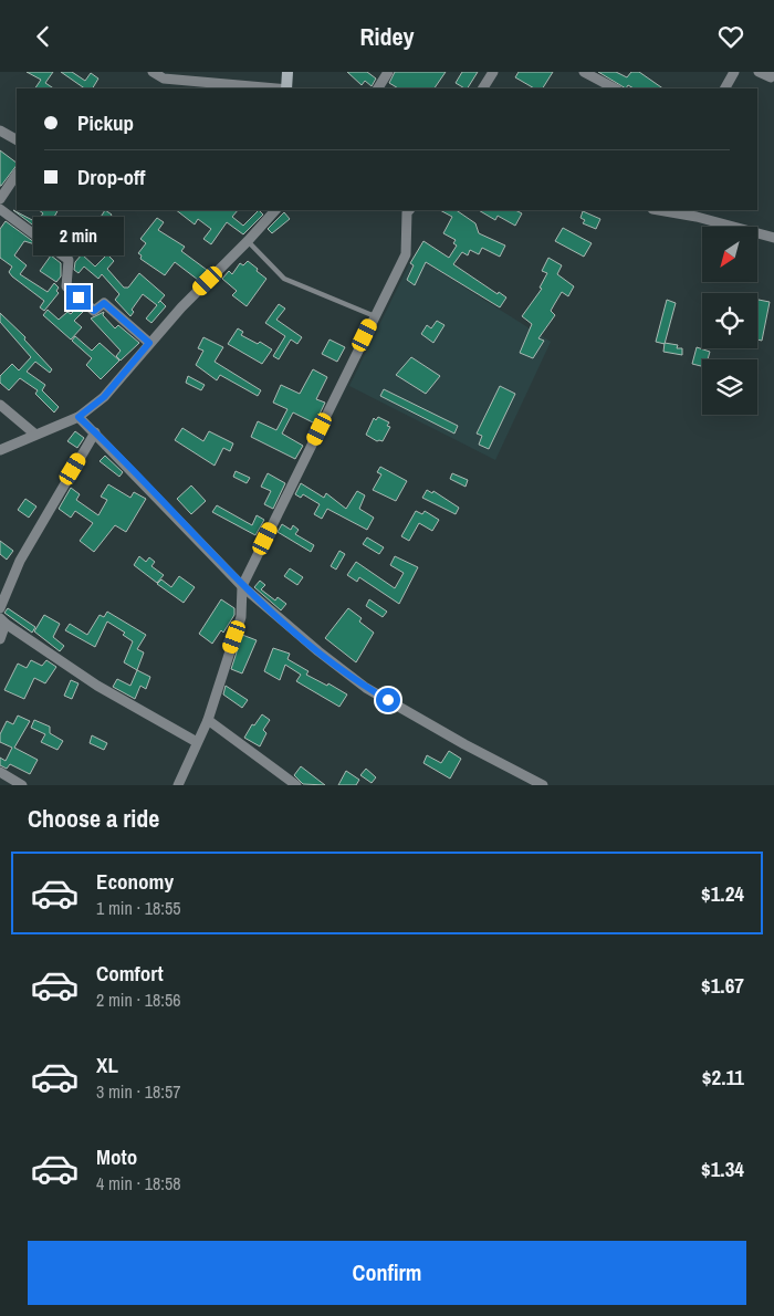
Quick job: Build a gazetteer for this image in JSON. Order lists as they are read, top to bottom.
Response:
{
  "north": "bottom left",
  "page": {
    "header": "Ridey",
    "banner": ["Pickup", "Drop-off"],
    "bubble": "2 min",
    "heading": "Choose a ride",
    "list": [
      {
        "name": "Economy",
        "note": "1 min · 18:55",
        "value": "$1.24"
      },
      {
        "name": "Comfort",
        "note": "2 min · 18:56",
        "value": "$1.67"
      },
      {
        "name": "XL",
        "note": "3 min · 18:57",
        "value": "$2.11"
      },
      {
        "name": "Moto",
        "note": "4 min · 18:58",
        "value": "$1.34"
      }
    ],
    "buttons": "Confirm"
  }
}
